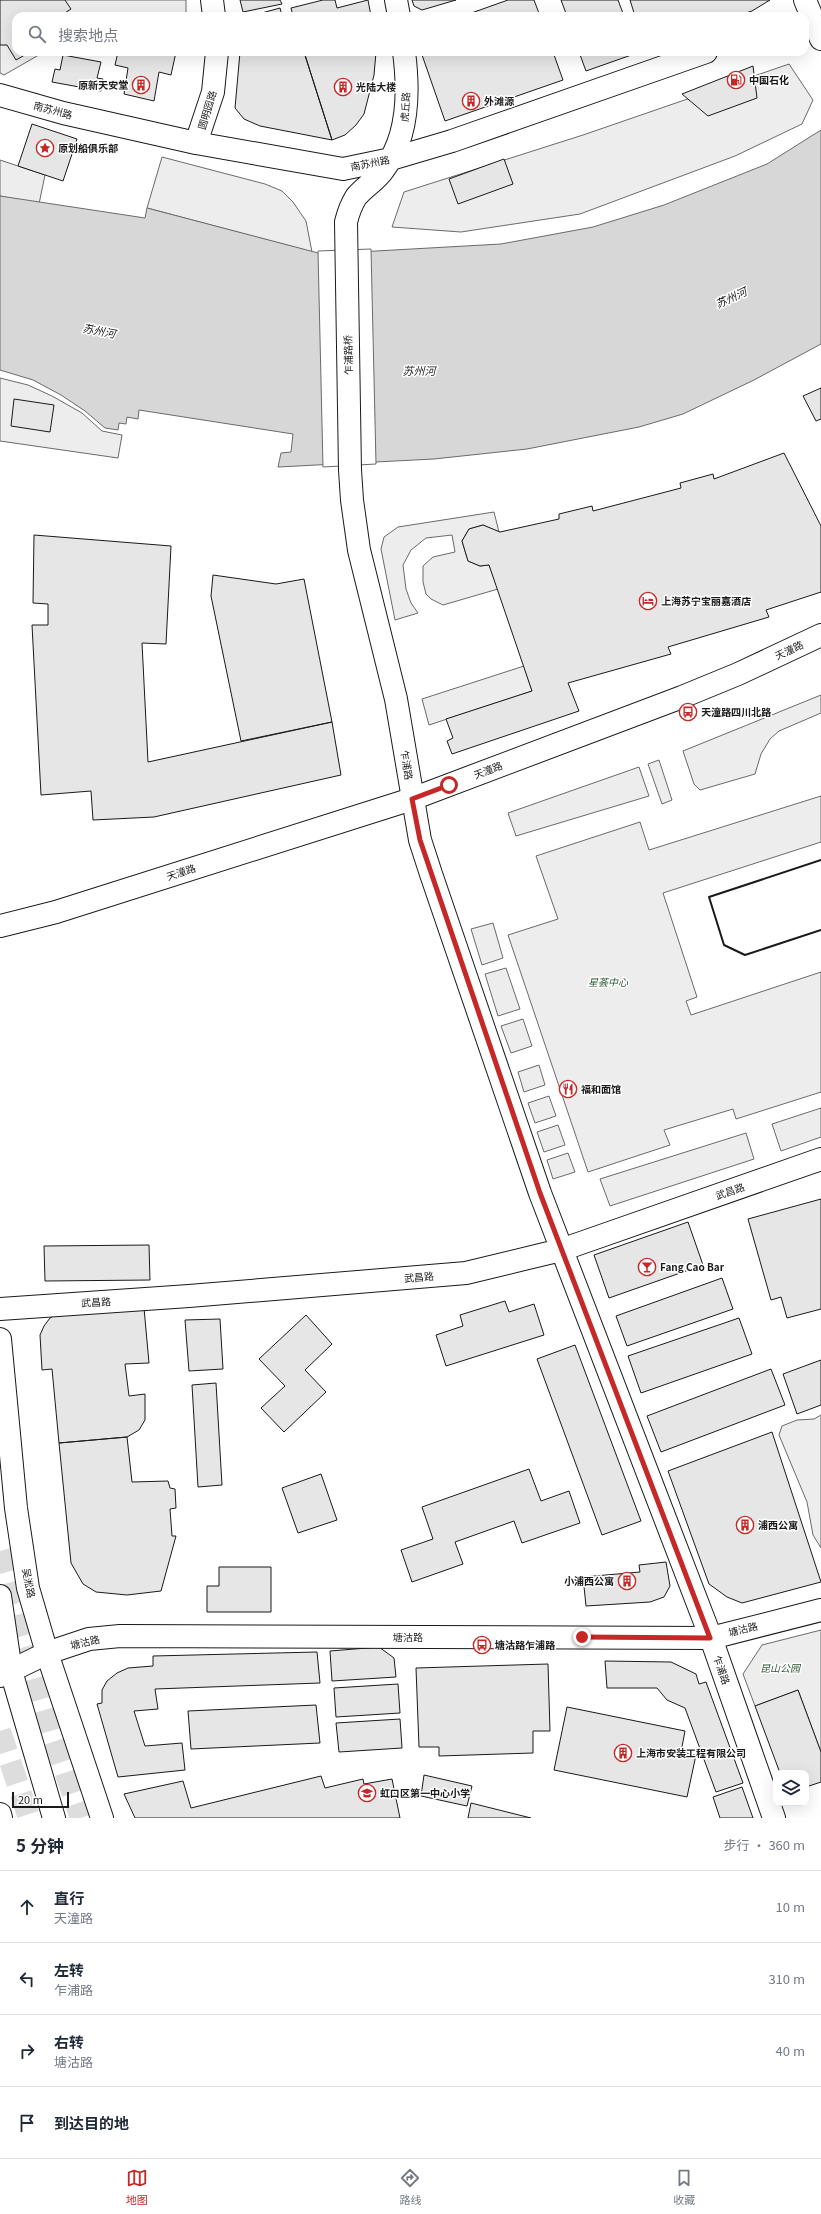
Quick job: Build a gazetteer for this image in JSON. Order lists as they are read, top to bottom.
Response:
{
  "streets": {
    "street": [
      "虎丘路",
      "南苏州路",
      "圆明园路",
      "乍浦路桥",
      "天潼路",
      "乍浦路",
      "武昌路",
      "吴淞路",
      "塘沽路"
    ]
  },
  "crossings": [
    ["虎丘路", "南苏州路"],
    ["虎丘路", "乍浦路桥"],
    ["南苏州路", "圆明园路"],
    ["南苏州路", "乍浦路桥"],
    ["乍浦路桥", "乍浦路"],
    ["天潼路", "乍浦路"],
    ["乍浦路", "武昌路"],
    ["乍浦路", "塘沽路"],
    ["吴淞路", "塘沽路"]
  ],
  "water": ["苏州河"],
  "parks": ["星荟中心", "昆山公园"],
  "places": {
    "fuel station": ["中国石化"],
    "building": [
      "原新天安堂",
      "光陆大楼",
      "外滩源",
      "浦西公寓",
      "小浦西公寓",
      "上海市安装工程有限公司"
    ],
    "place": ["原划船俱乐部"],
    "hotel": ["上海苏宁宝丽嘉酒店"],
    "bus stop": ["天潼路四川北路", "塘沽路乍浦路"],
    "restaurant": ["福和面馆"],
    "bar": ["Fang Cao Bar"],
    "school or university": ["虹口区第一中心小学"]
  },
  "scale_bar": "20 m",
  "page": {
    "search": "搜索地点",
    "scale": "20 m",
    "heading": ["5 分钟", "步行 · 360 m"],
    "list": [
      ["直行", "天潼路", "10 m"],
      ["左转", "乍浦路", "310 m"],
      ["右转", "塘沽路", "40 m"],
      "到达目的地"
    ],
    "nav": ["地图", "路线", "收藏"]
  }
}
